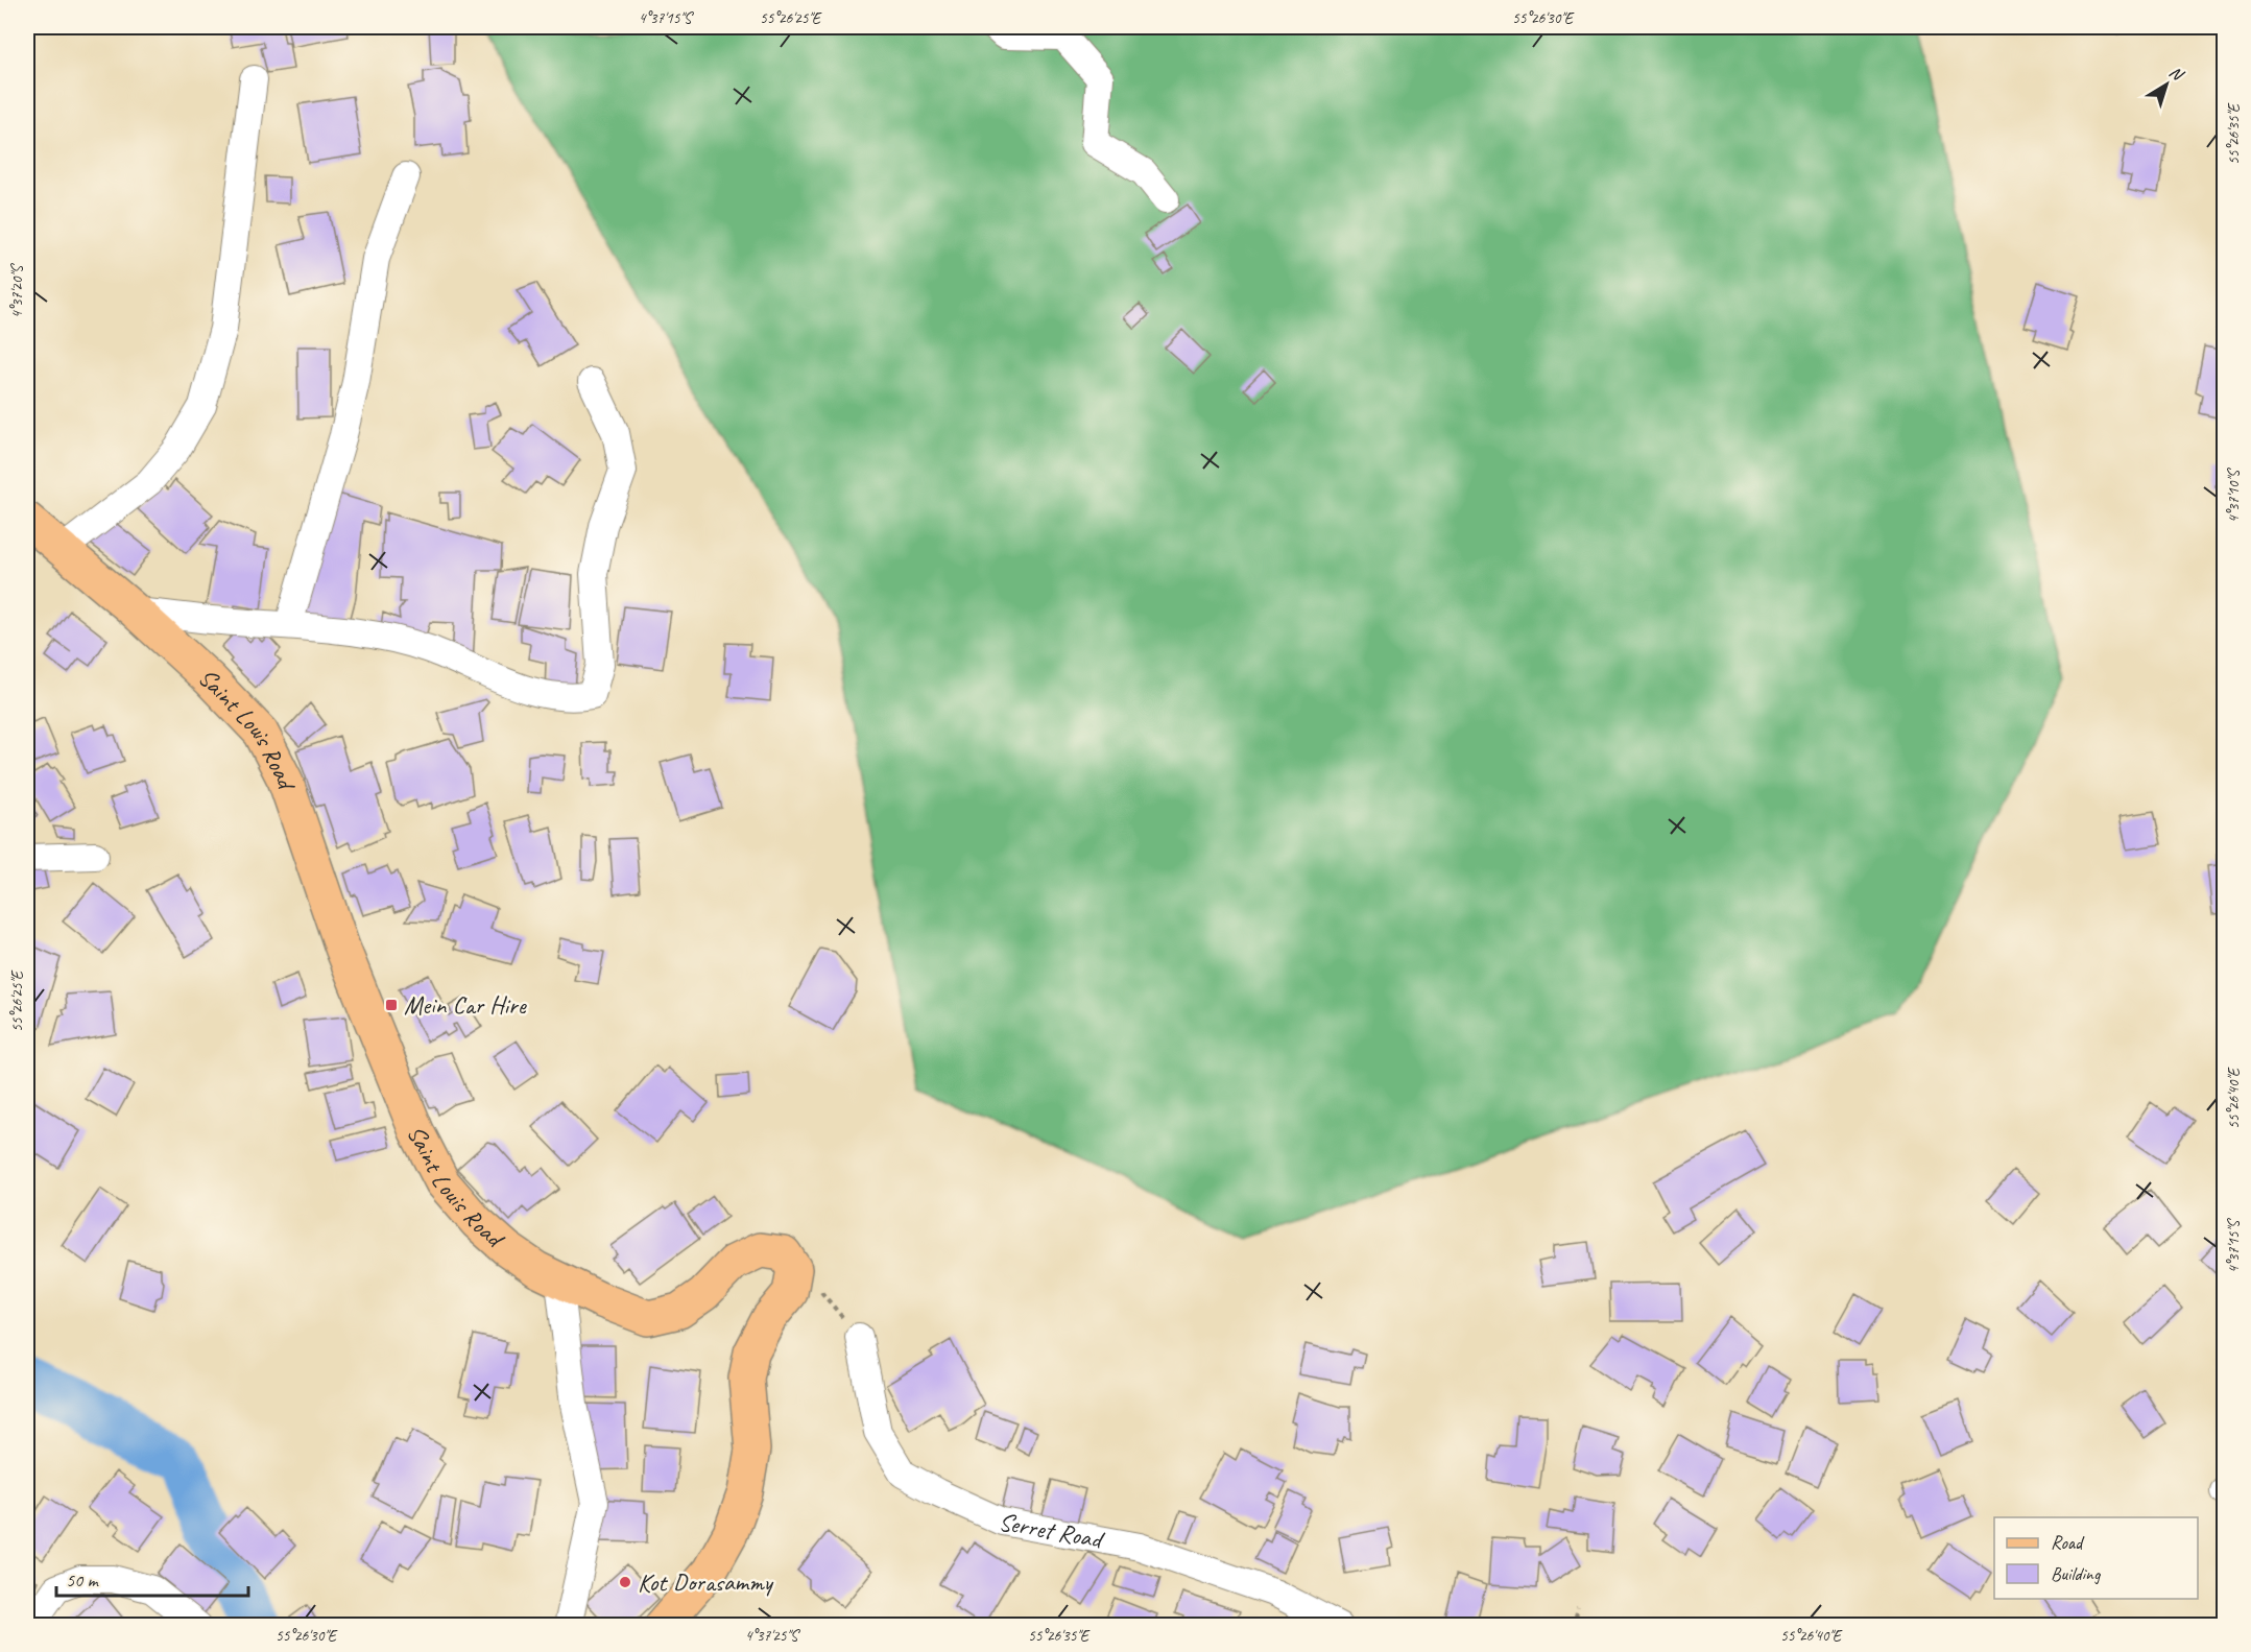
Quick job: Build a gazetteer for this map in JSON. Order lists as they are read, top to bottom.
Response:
{
  "streets": {
    "main road": ["Saint Louis Road"],
    "street": ["Serret Road"]
  },
  "places": {
    "transit": ["Mein Car Hire"],
    "other": ["Kot Dorasammy"]
  },
  "legend": ["Road", "Building"],
  "scale_bar": "50 m",
  "north": "top right",
  "coordinates": [
    "4°37'15\"S",
    "55°26'25\"E",
    "55°26'30\"E",
    "55°26'35\"E",
    "4°37'20\"S",
    "4°37'10\"S",
    "55°26'40\"E",
    "4°37'25\"S"
  ]
}
